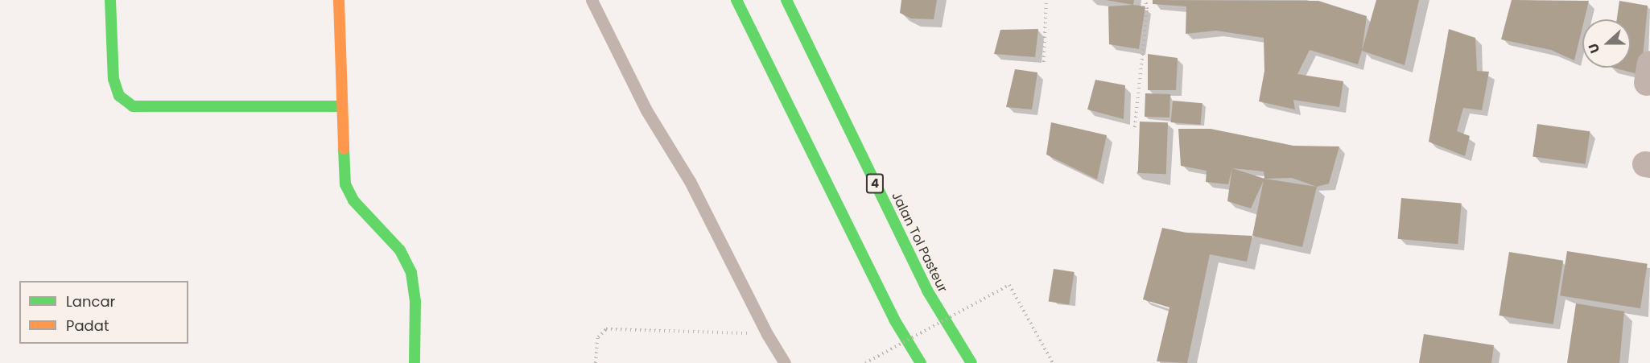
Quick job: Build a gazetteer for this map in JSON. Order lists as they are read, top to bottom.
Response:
{
  "streets": {
    "main road": ["4", "Jalan Tol Pasteur"]
  },
  "legend": ["Lancar", "Padat"],
  "north": "left"
}
